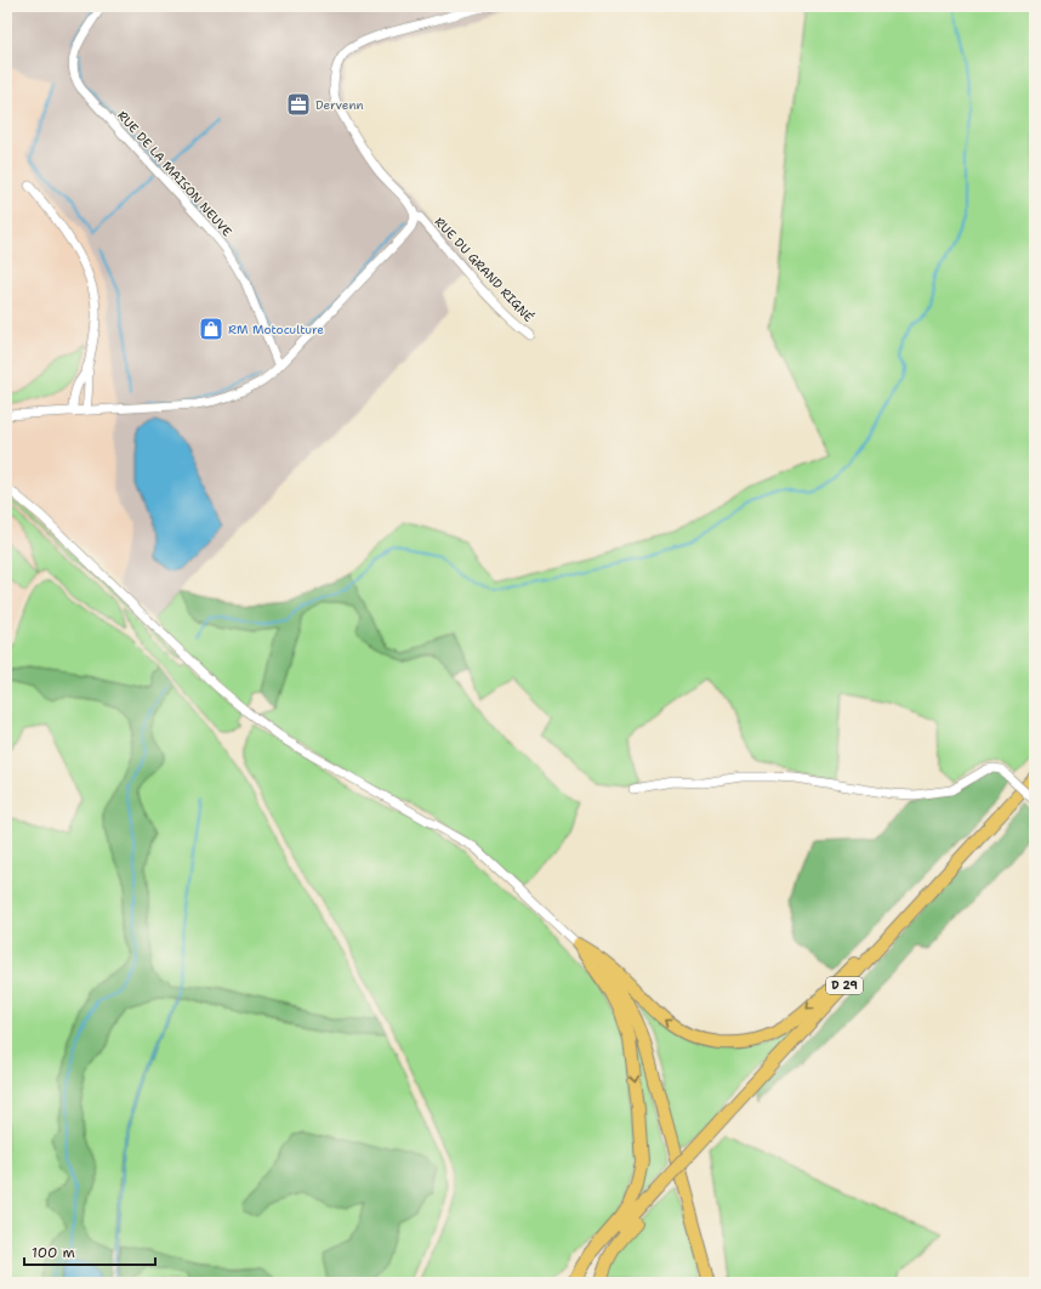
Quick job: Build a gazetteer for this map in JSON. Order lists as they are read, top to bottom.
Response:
{
  "streets": {
    "main road": ["D 29"],
    "street": ["RUE DE LA MAISON NEUVE", "RUE DU GRAND RIGNÉ"]
  },
  "places": {
    "office": ["Dervenn"],
    "shop": ["RM Motoculture"]
  },
  "scale_bar": "100 m"
}
